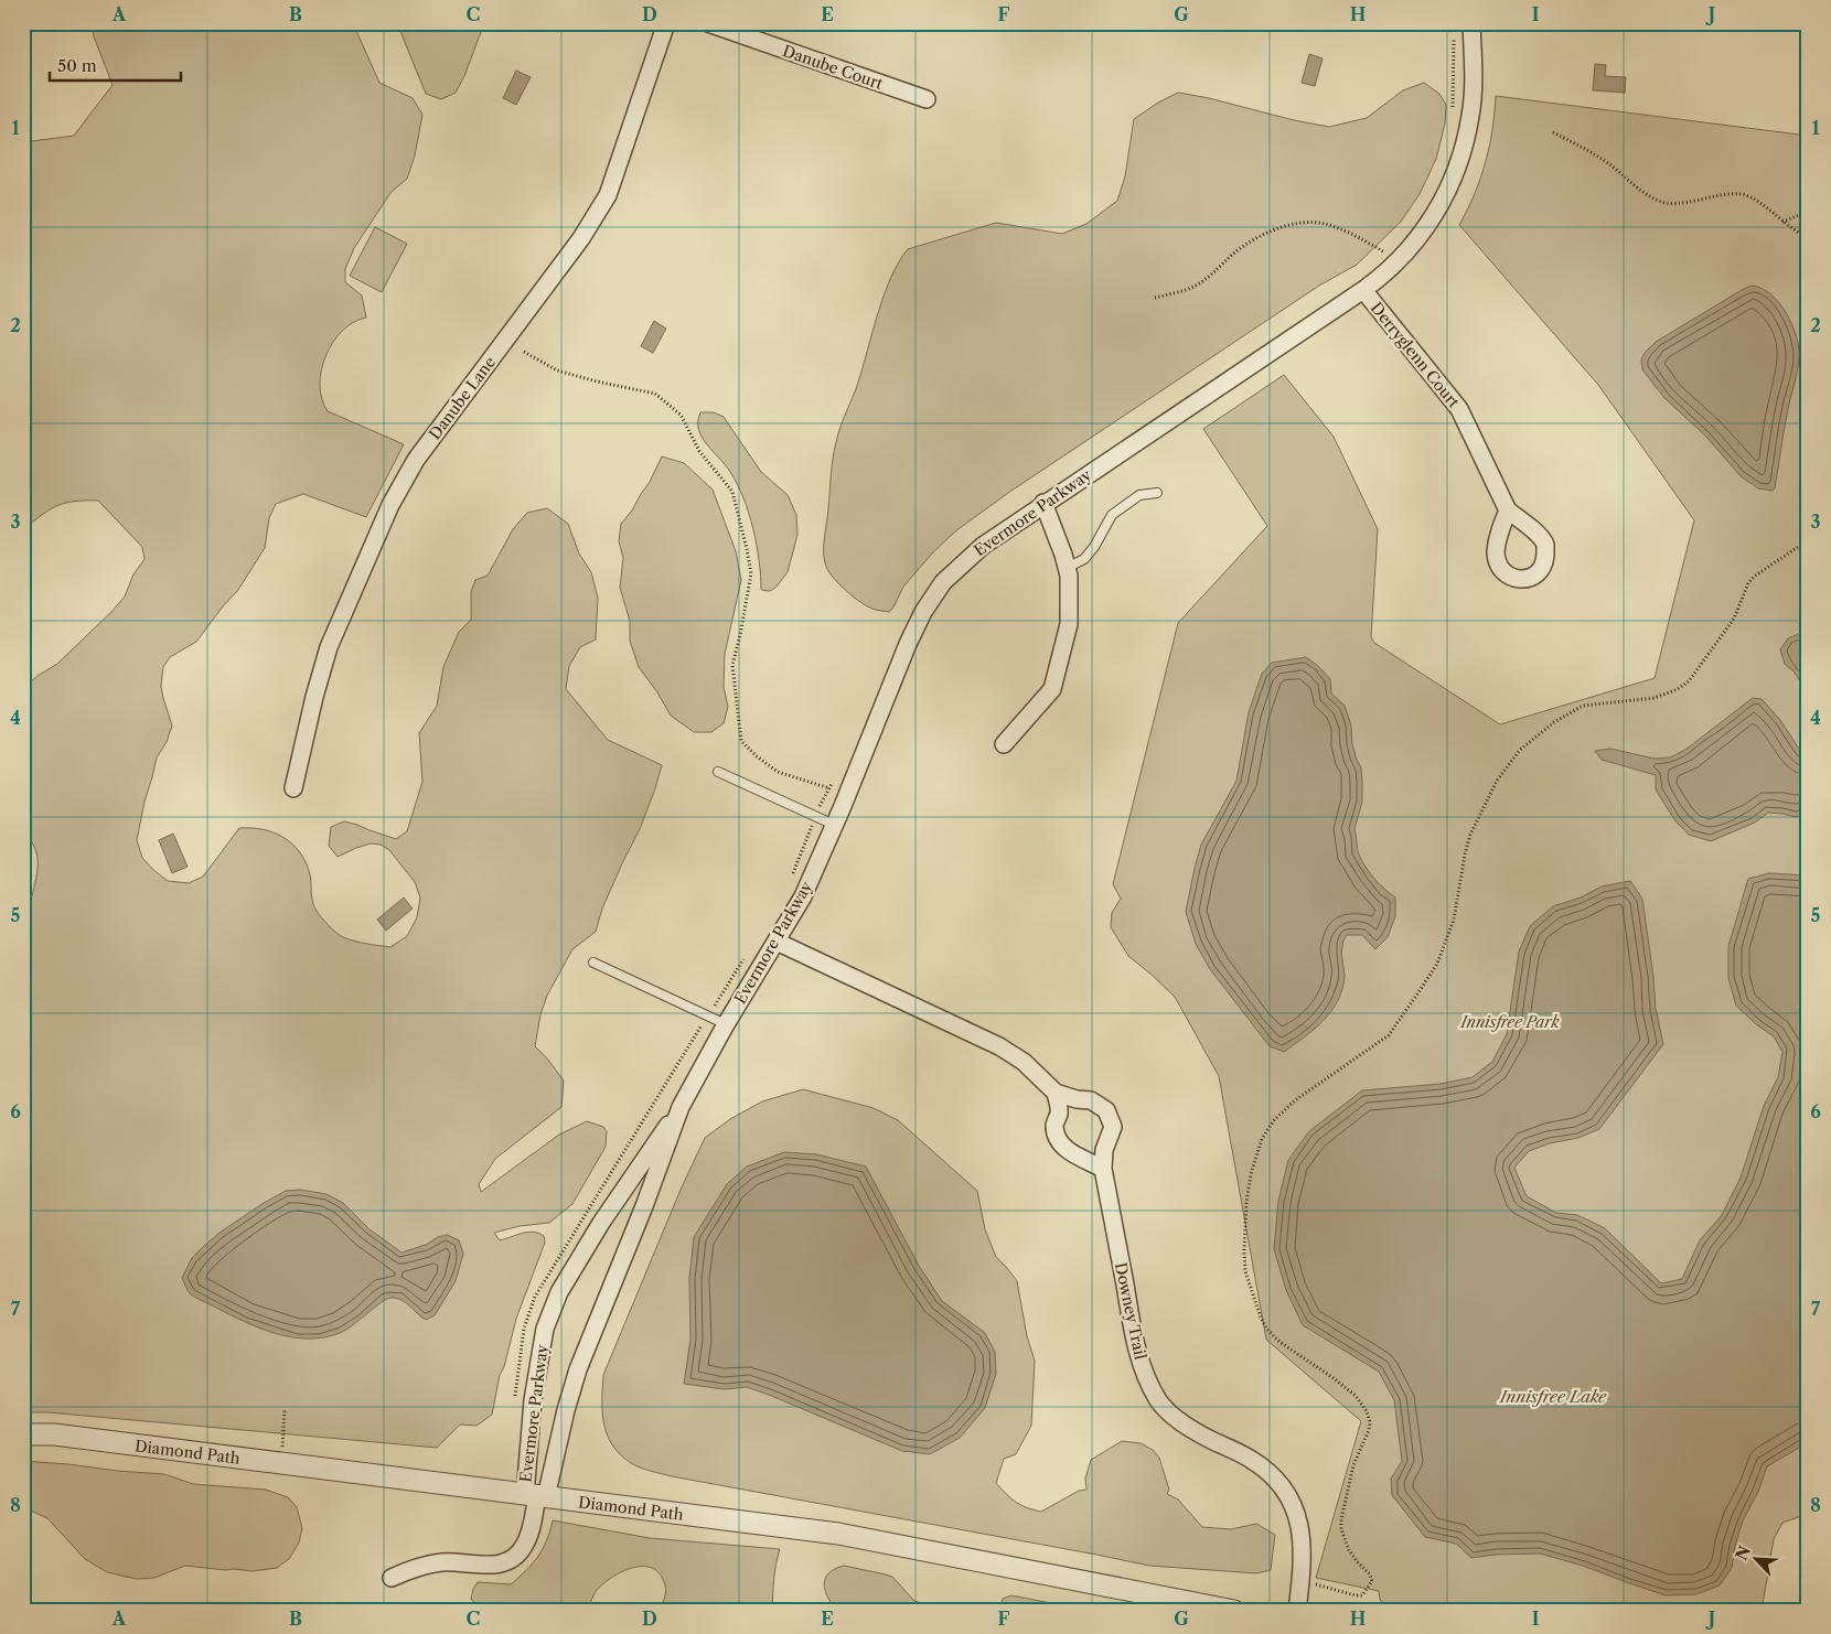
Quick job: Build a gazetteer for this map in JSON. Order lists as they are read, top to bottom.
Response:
{
  "streets": {
    "street": [
      "Danube Court",
      "Derryglenn Court",
      "Danube Lane",
      "Evermore Parkway",
      "Downey Trail",
      "Diamond Path"
    ]
  },
  "crossings": [
    ["Derryglenn Court", "Evermore Parkway"],
    ["Evermore Parkway", "Downey Trail"],
    ["Evermore Parkway", "Diamond Path"]
  ],
  "water": ["Innisfree Lake"],
  "parks": ["Innisfree Park"],
  "scale_bar": "50 m",
  "north": "top left",
  "grid": {
    "columns": [
      "A",
      "B",
      "C",
      "D",
      "E",
      "F",
      "G",
      "H",
      "I",
      "J"
    ],
    "rows": [
      "1",
      "2",
      "3",
      "4",
      "5",
      "6",
      "7",
      "8"
    ]
  }
}
